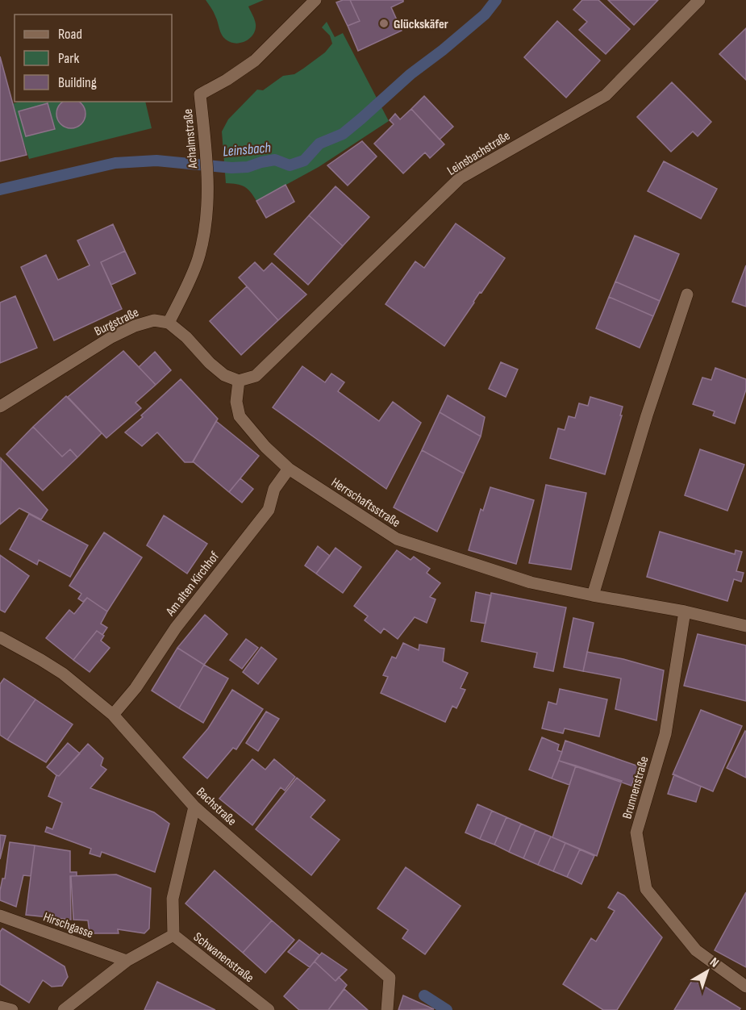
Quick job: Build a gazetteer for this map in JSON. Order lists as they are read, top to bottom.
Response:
{
  "streets": {
    "street": [
      "Achalmstraße",
      "Leinsbachstraße",
      "Burgstraße",
      "Herrschaftsstraße",
      "Am alten Kirchhof",
      "Brunnenstraße",
      "Bachstraße",
      "Hirschgasse",
      "Schwanenstraße"
    ]
  },
  "crossings": [
    ["Achalmstraße", "Burgstraße"],
    ["Leinsbachstraße", "Herrschaftsstraße"],
    ["Herrschaftsstraße", "Am alten Kirchhof"],
    ["Herrschaftsstraße", "Brunnenstraße"],
    ["Am alten Kirchhof", "Bachstraße"],
    ["Bachstraße", "Schwanenstraße"]
  ],
  "water": ["Leinsbach"],
  "places": ["Glückskäfer"],
  "legend": ["Road", "Park", "Building"],
  "north": "top right"
}
